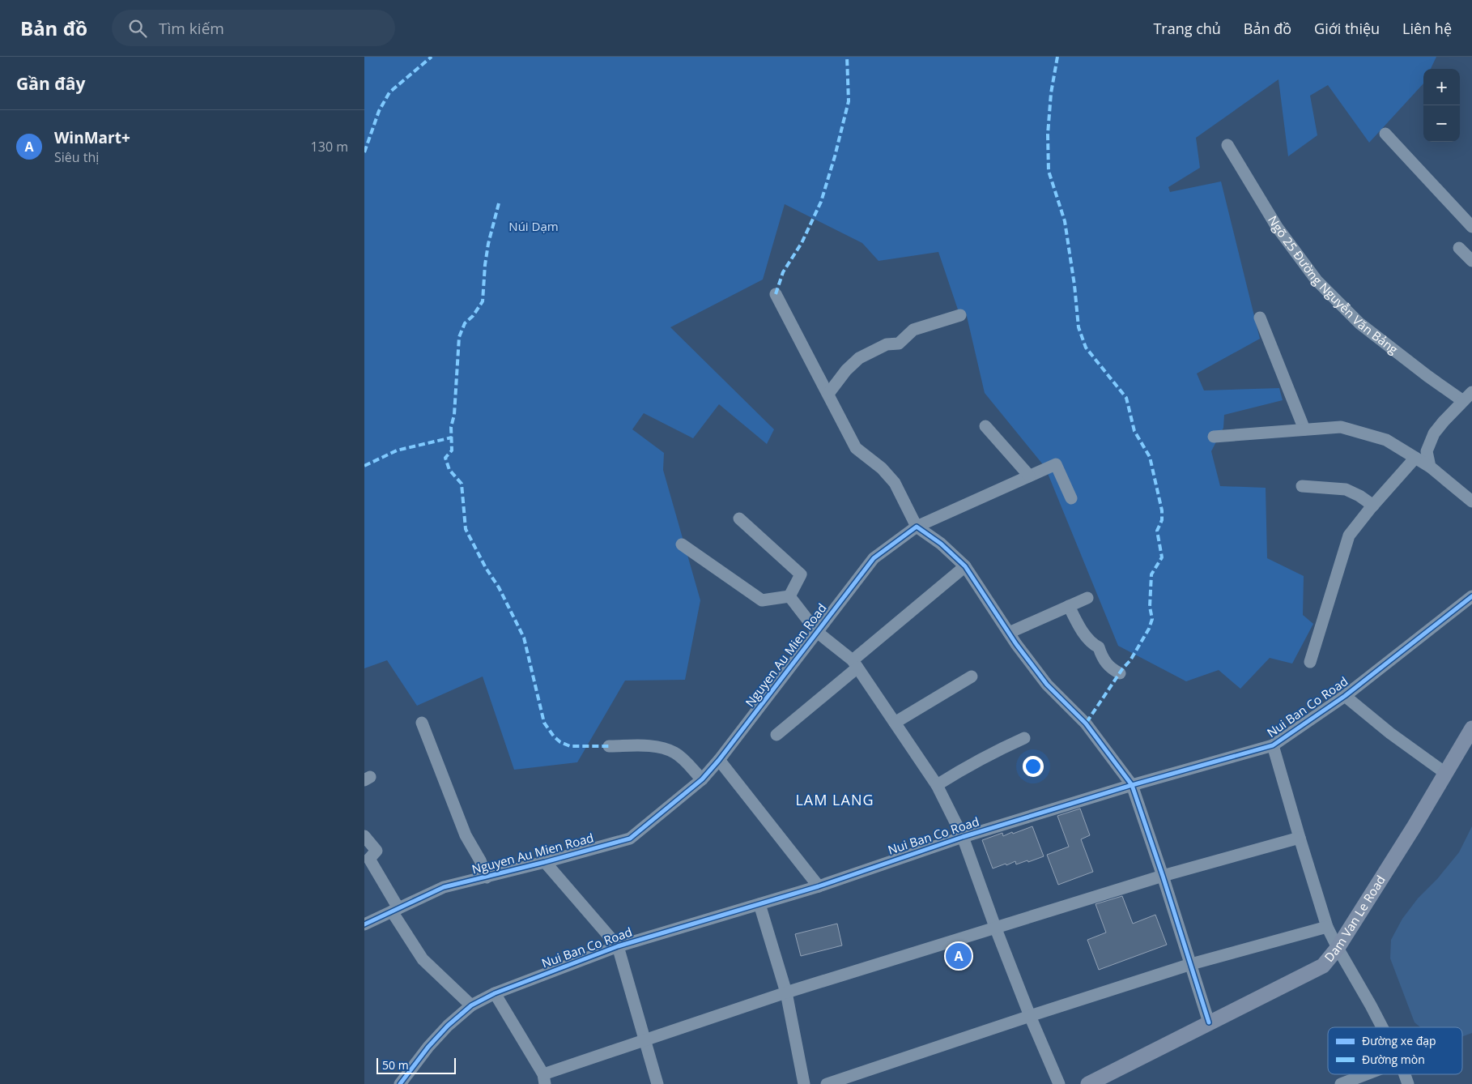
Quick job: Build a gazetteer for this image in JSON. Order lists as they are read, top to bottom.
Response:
{
  "streets": {
    "main road": ["Dam Van Le Road"],
    "street": ["Ngõ 25 Đường Nguyễn Văn Bảng", "Nguyen Au Mien Road", "Nui Ban Co Road"]
  },
  "districts": ["LAM LANG"],
  "parks": ["Núi Dạm"],
  "legend": ["Đường xe đạp", "Đường mòn"],
  "scale_bar": "50 m",
  "page": {
    "header": "Bản đồ",
    "search": "Tìm kiếm",
    "nav": [
      "Trang chủ",
      "Bản đồ",
      "Giới thiệu",
      "Liên hệ"
    ],
    "heading": "Gần đây",
    "map_buttons": ["+", "−"],
    "list": [
      {
        "mark": "A",
        "name": "WinMart+",
        "note": "Siêu thị",
        "value": "130 m"
      }
    ],
    "pins": "A",
    "scale": "50 m"
  }
}
